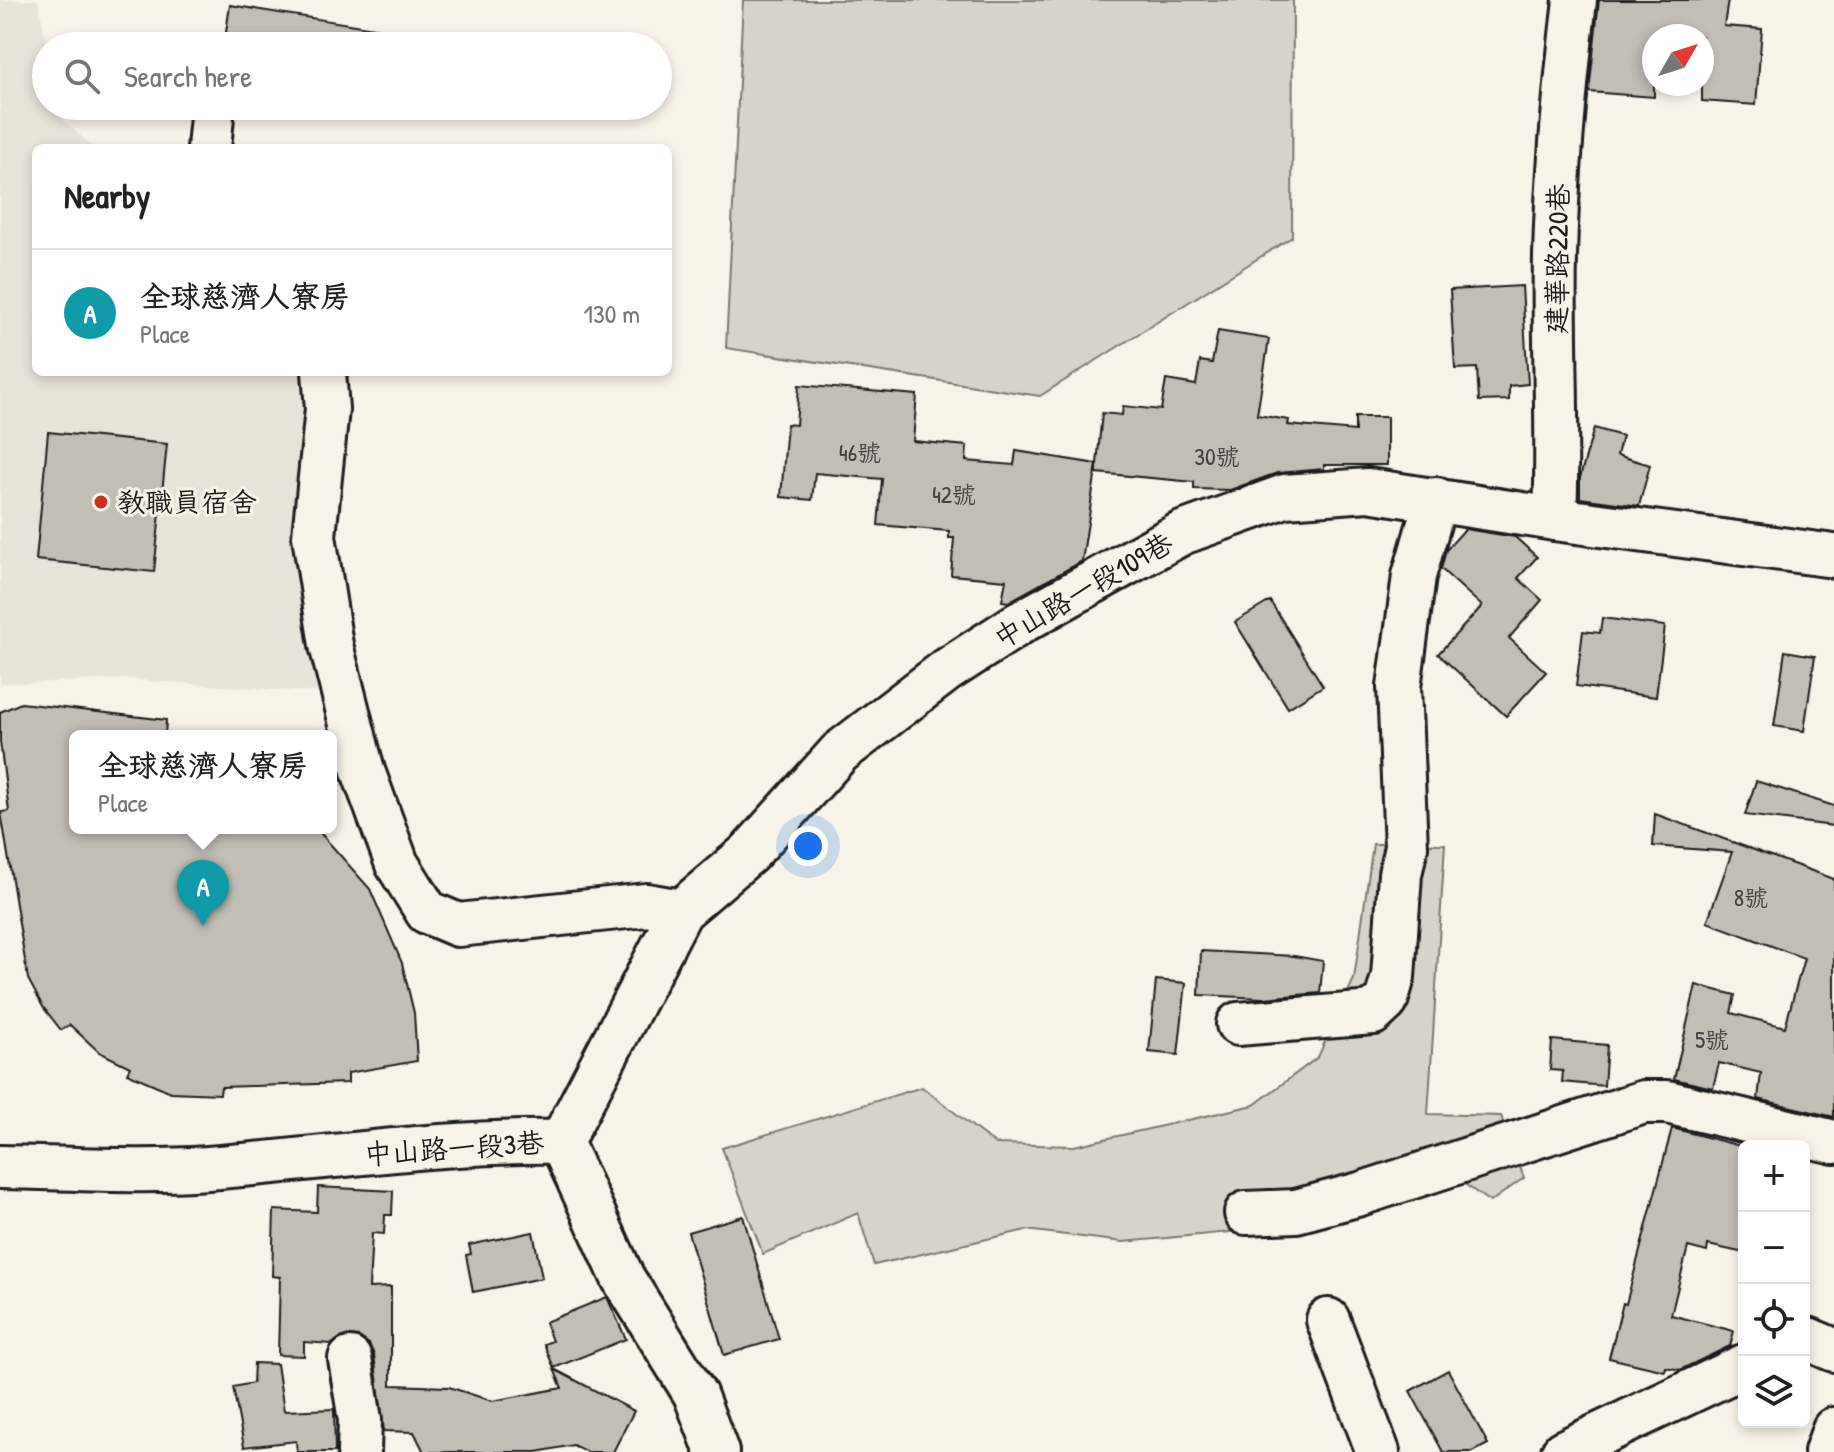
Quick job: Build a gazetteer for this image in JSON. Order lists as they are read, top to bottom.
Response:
{
  "streets": {
    "street": ["建華路220巷", "中山路一段109巷", "中山路一段3巷"]
  },
  "crossings": [
    ["建華路220巷", "中山路一段109巷"],
    ["中山路一段109巷", "中山路一段3巷"]
  ],
  "places": ["教職員宿舍"],
  "house_numbers": [
    "46號",
    "30號",
    "42號",
    "8號",
    "5號"
  ],
  "north": "top right",
  "page": {
    "search": "Search here",
    "heading": "Nearby",
    "list": [
      {
        "mark": "A",
        "name": "全球慈濟人寮房",
        "note": "Place",
        "value": "130 m"
      }
    ],
    "popup": ["全球慈濟人寮房", "Place"],
    "pins": "A",
    "map_buttons": ["+", "−"]
  }
}
